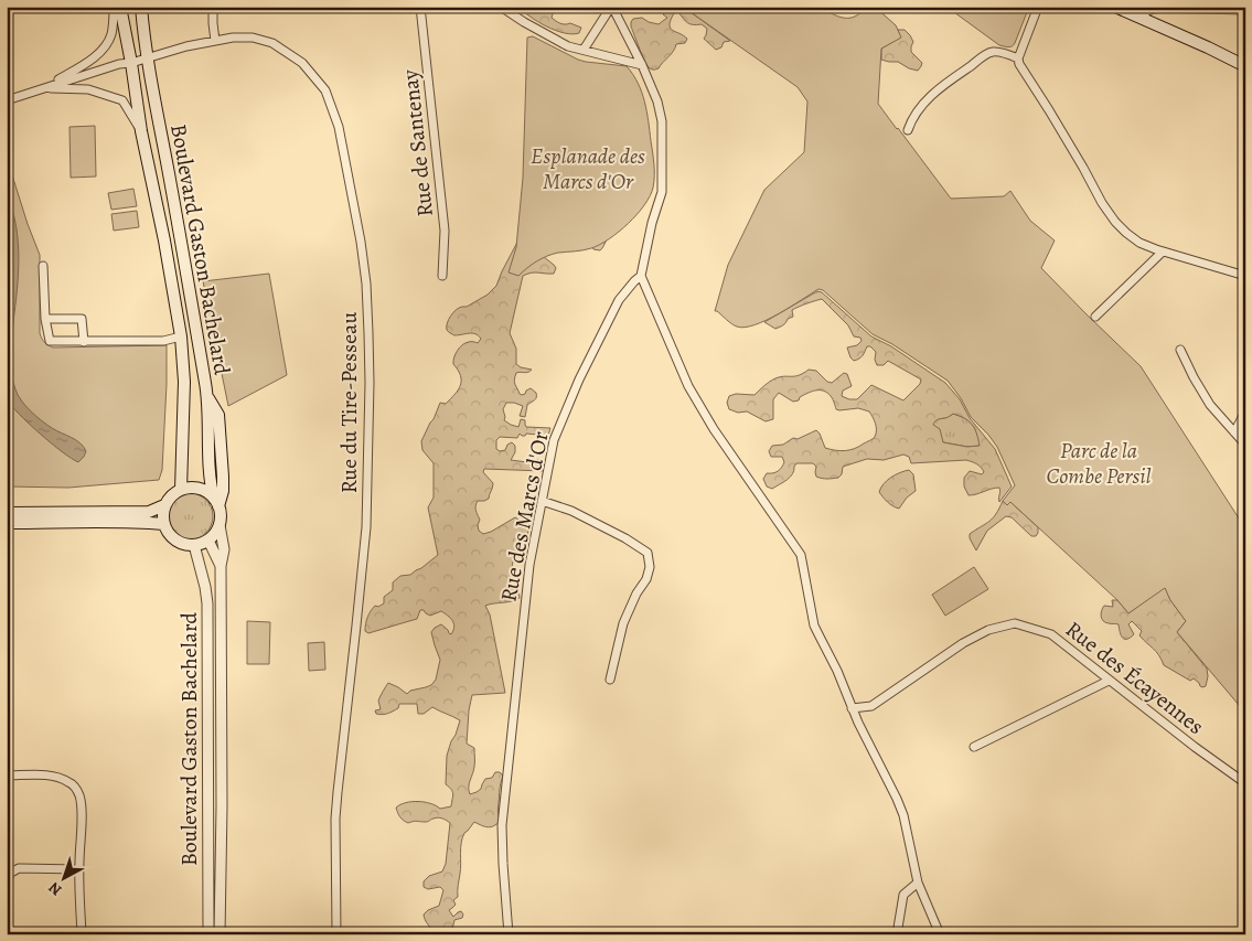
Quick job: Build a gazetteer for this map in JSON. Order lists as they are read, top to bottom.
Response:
{
  "streets": {
    "main road": ["Boulevard Gaston Bachelard"],
    "street": [
      "Rue de Santenay",
      "Rue du Tire-Pesseau",
      "Rue des Marcs d'Or",
      "Rue des Écayennes"
    ]
  },
  "crossings": [
    ["Boulevard Gaston Bachelard", "Rue du Tire-Pesseau"]
  ],
  "parks": ["Esplanade des Marcs d'Or", "Parc de la Combe Persil"],
  "north": "bottom left"
}
